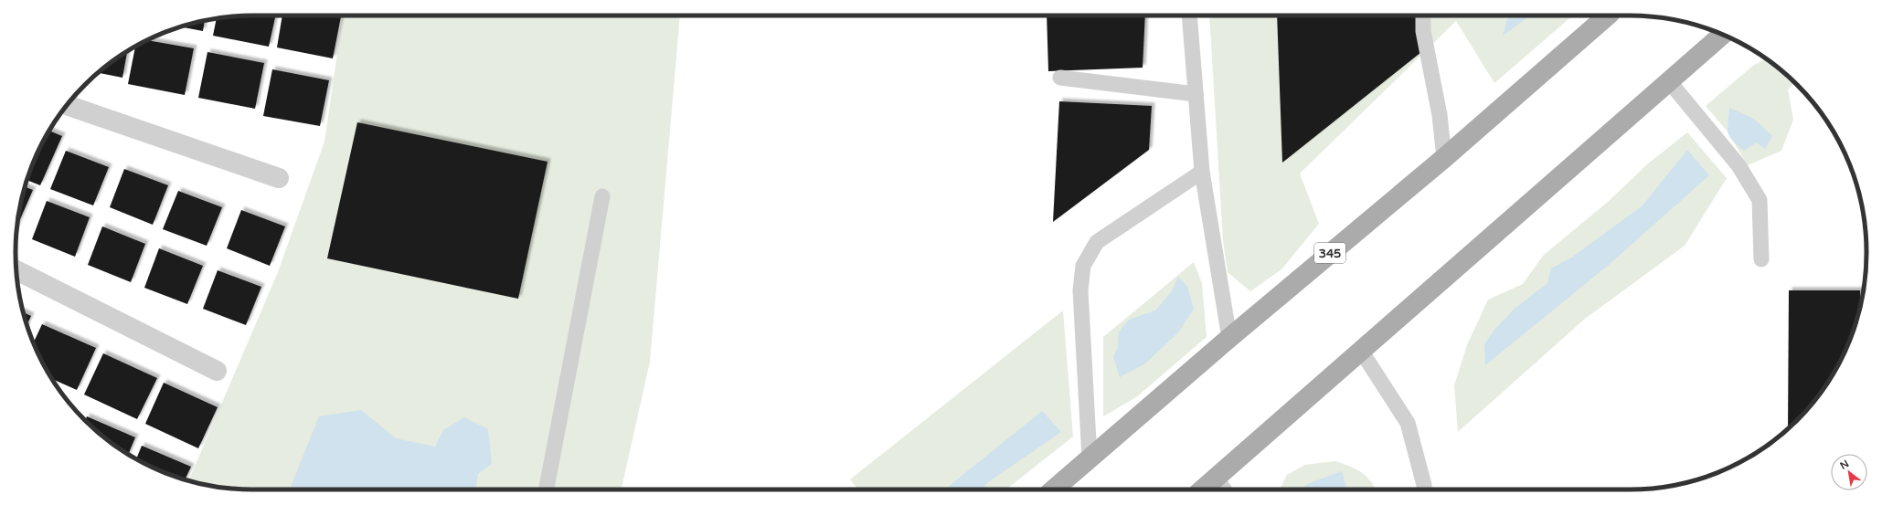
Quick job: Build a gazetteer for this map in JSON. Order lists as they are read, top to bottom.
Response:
{
  "streets": {
    "main road": ["345"]
  },
  "north": "top left"
}
